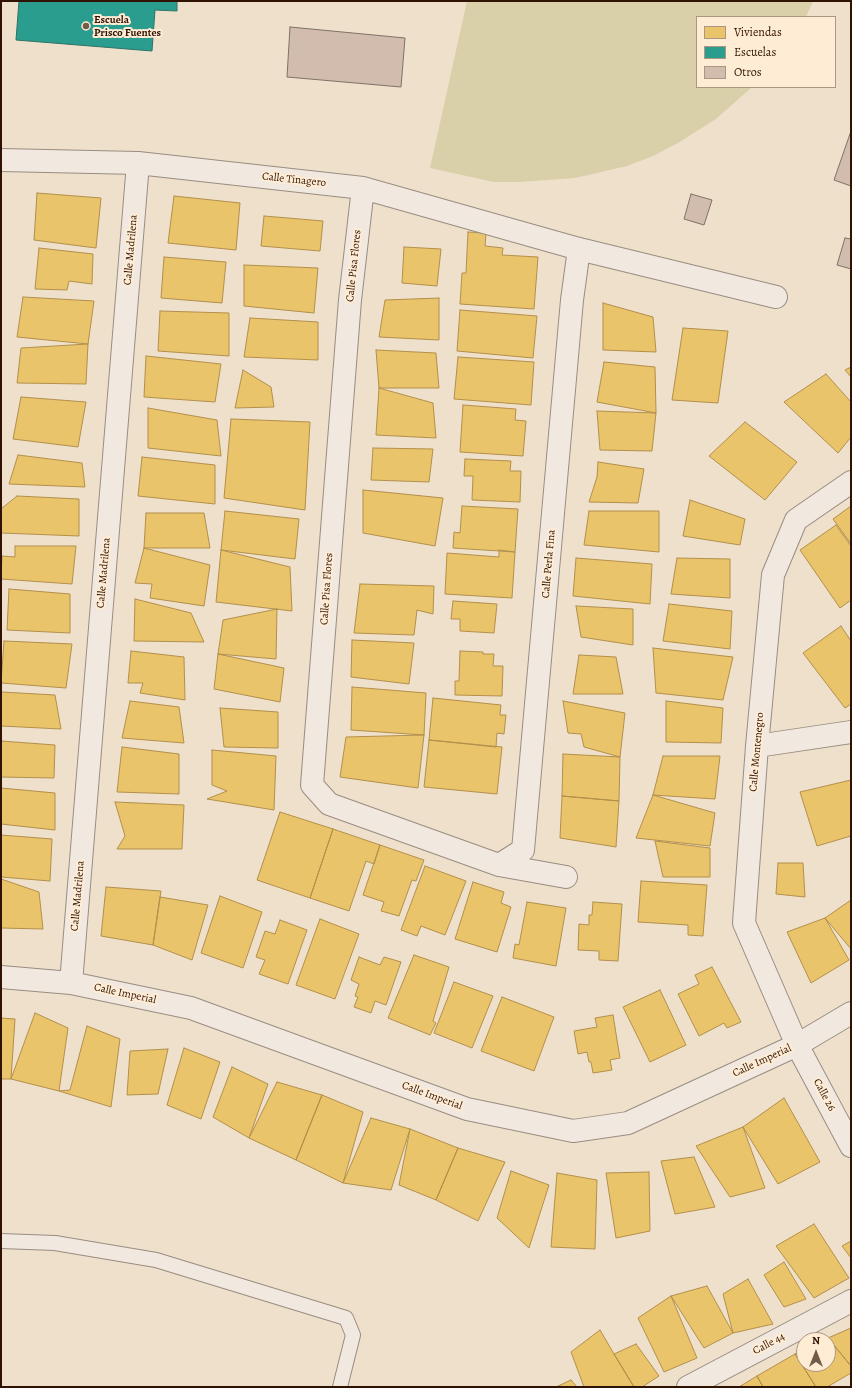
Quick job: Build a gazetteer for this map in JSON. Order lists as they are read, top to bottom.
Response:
{
  "streets": {
    "street": [
      "Calle Tinagero",
      "Calle Madrilena",
      "Calle Pisa Flores",
      "Calle Perla Fina",
      "Calle Montenegro",
      "Calle Imperial",
      "Calle 26",
      "Calle 44"
    ]
  },
  "crossings": [
    ["Calle Tinagero", "Calle Madrilena"],
    ["Calle Tinagero", "Calle Pisa Flores"],
    ["Calle Tinagero", "Calle Perla Fina"],
    ["Calle Madrilena", "Calle Imperial"],
    ["Calle Pisa Flores", "Calle Perla Fina"],
    ["Calle Montenegro", "Calle Imperial"],
    ["Calle Montenegro", "Calle 26"],
    ["Calle Imperial", "Calle 26"]
  ],
  "places": ["Escuela Prisco Fuentes"],
  "legend": ["Viviendas", "Escuelas", "Otros"],
  "north": "top"
}
